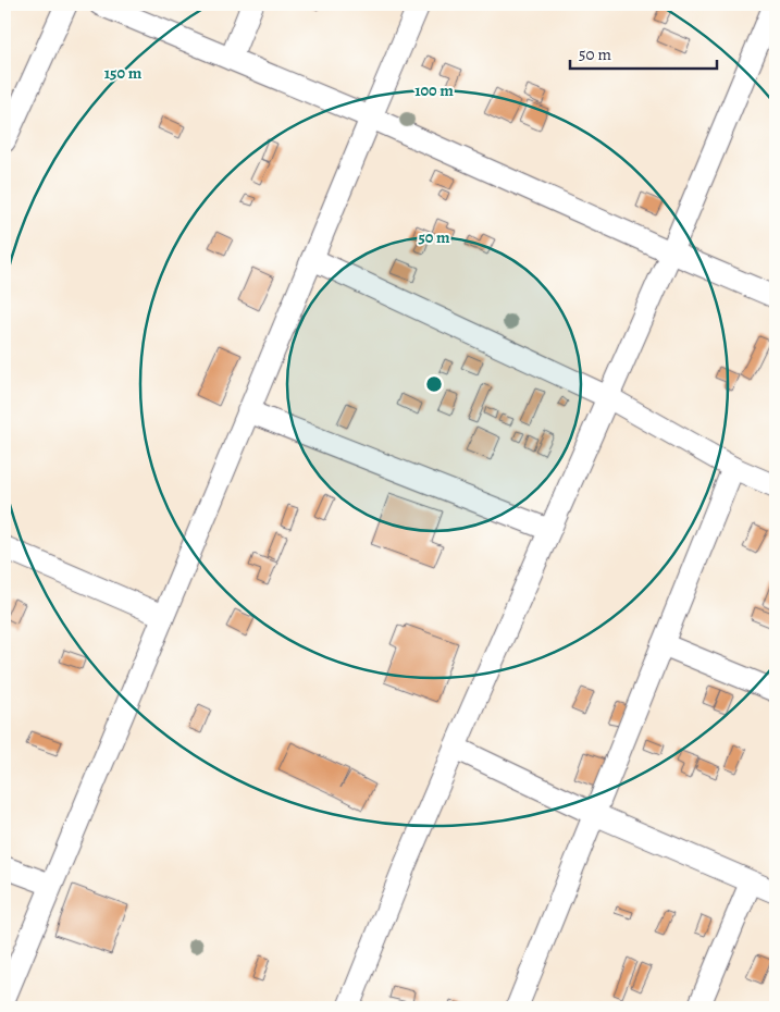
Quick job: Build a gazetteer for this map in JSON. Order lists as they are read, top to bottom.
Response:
{
  "scale_bar": "50 m",
  "rings": ["150 m", "100 m", "50 m"]
}
